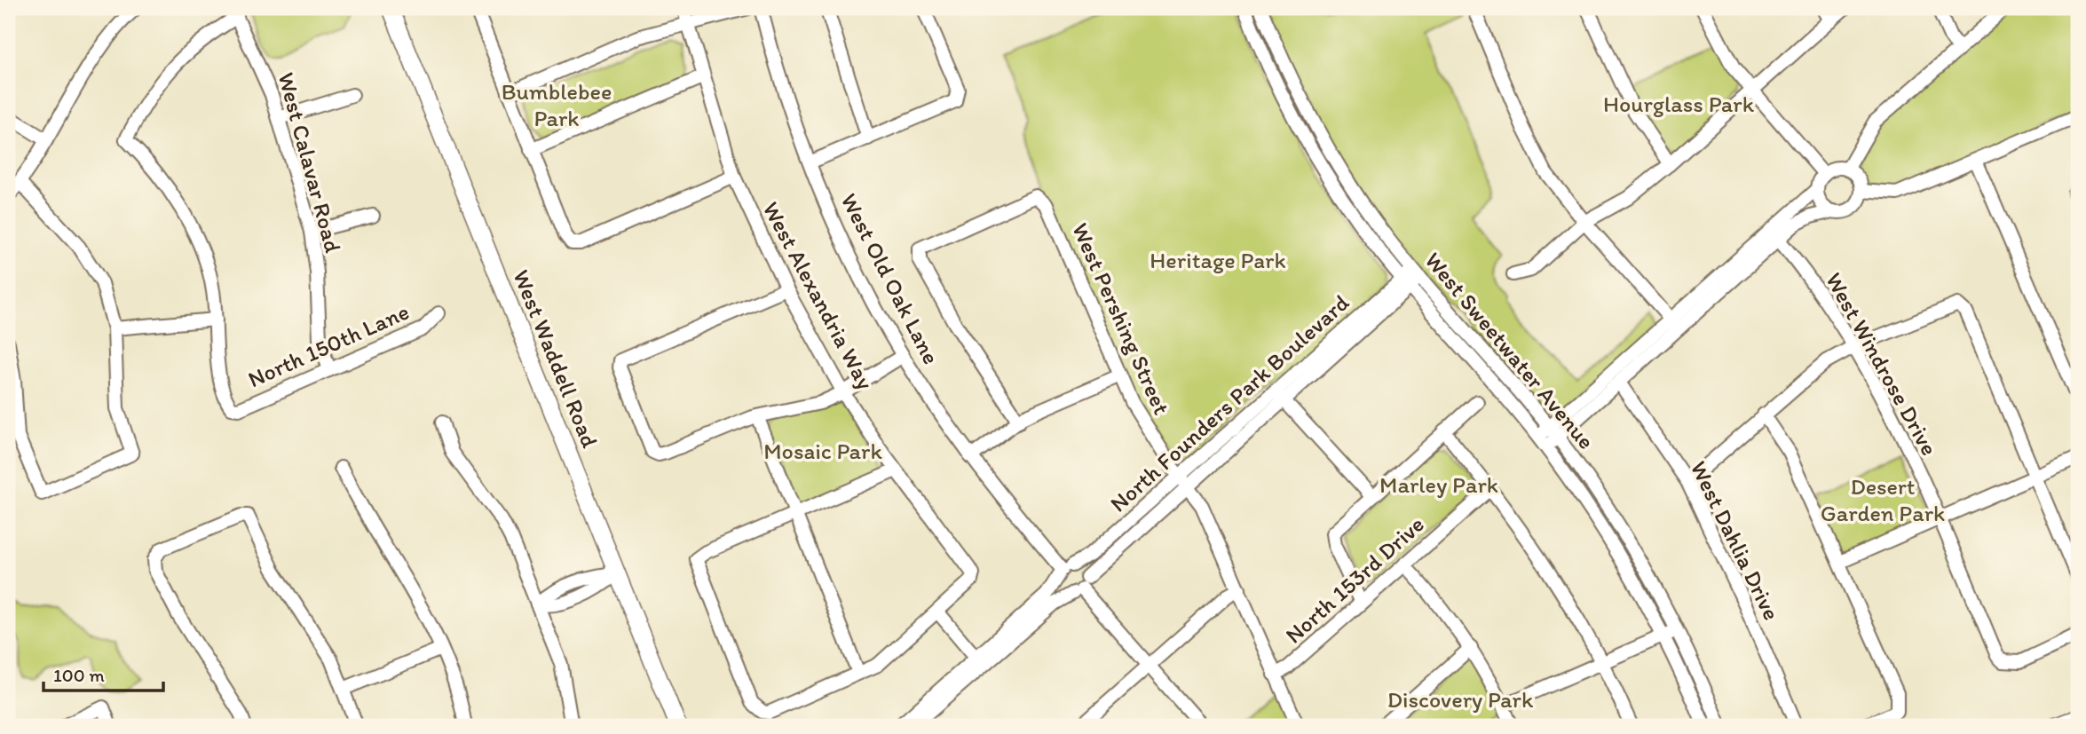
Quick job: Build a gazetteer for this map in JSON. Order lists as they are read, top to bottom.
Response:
{
  "streets": {
    "main road": ["West Waddell Road"],
    "street": [
      "West Calavar Road",
      "West Old Oak Lane",
      "West Alexandria Way",
      "West Pershing Street",
      "North 150th Lane",
      "West Sweetwater Avenue",
      "West Windrose Drive",
      "North Founders Park Boulevard",
      "West Dahlia Drive",
      "North 153rd Drive"
    ]
  },
  "crossings": [
    ["West Calavar Road", "North 150th Lane"],
    ["West Old Oak Lane", "North Founders Park Boulevard"],
    ["West Pershing Street", "North Founders Park Boulevard"],
    ["West Pershing Street", "North 153rd Drive"],
    ["West Sweetwater Avenue", "North Founders Park Boulevard"]
  ],
  "parks": [
    "Bumblebee Park",
    "Hourglass Park",
    "Heritage Park",
    "Mosaic Park",
    "Marley Park",
    "Desert Garden Park",
    "Discovery Park"
  ],
  "scale_bar": "100 m"
}
